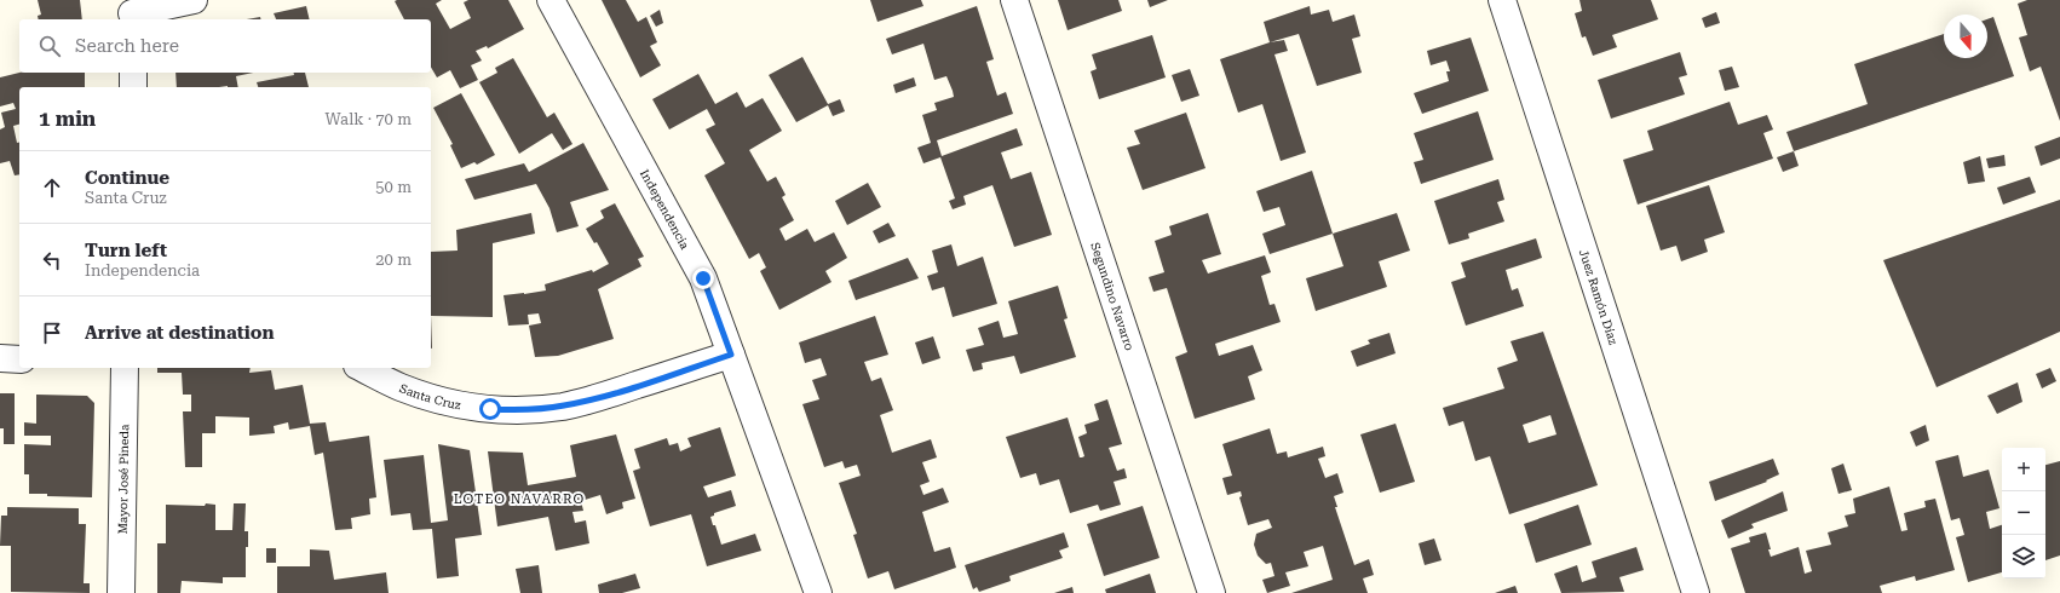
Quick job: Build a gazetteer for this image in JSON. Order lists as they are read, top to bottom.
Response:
{
  "streets": {
    "street": [
      "Independencia",
      "Segundino Navarro",
      "Juez Ramón Díaz",
      "Santa Cruz",
      "Mayor José Pineda"
    ]
  },
  "crossings": [
    ["Independencia", "Santa Cruz"]
  ],
  "districts": ["LOTEO NAVARRO"],
  "north": "bottom",
  "page": {
    "search": "Search here",
    "heading": ["1 min", "Walk · 70 m"],
    "list": [
      ["Continue", "Santa Cruz", "50 m"],
      ["Turn left", "Independencia", "20 m"],
      "Arrive at destination"
    ],
    "map_buttons": ["+", "−"]
  }
}
